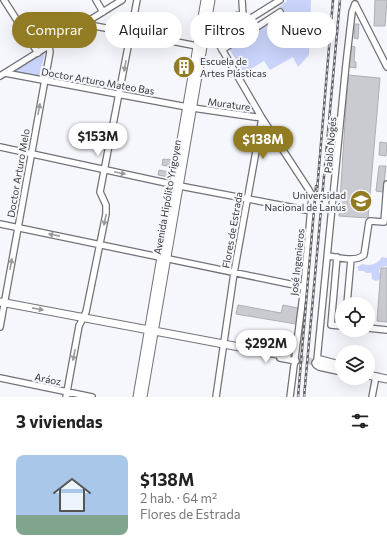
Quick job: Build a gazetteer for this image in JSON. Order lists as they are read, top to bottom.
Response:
{
  "streets": {
    "main road": ["Avenida Hipólito Yrigoyen"],
    "street": [
      "Doctor Arturo Mateo Bas",
      "Murature",
      "Pablo Nogés",
      "Doctor Arturo Melo",
      "Flores de Estrada",
      "José Ingenieros",
      "Aráoz"
    ]
  },
  "crossings": [
    ["Doctor Arturo Mateo Bas", "Murature"],
    ["Doctor Arturo Mateo Bas", "Doctor Arturo Melo"],
    ["Doctor Arturo Mateo Bas", "Avenida Hipólito Yrigoyen"],
    ["Murature", "Avenida Hipólito Yrigoyen"],
    ["Murature", "Flores de Estrada"],
    ["Murature", "José Ingenieros"],
    ["Flores de Estrada", "José Ingenieros"]
  ],
  "one_way": ["Doctor Arturo Melo"],
  "places": {
    "building": ["Escuela de Artes Plásticas"],
    "school or university": ["Universidad Nacional de Lanús"]
  },
  "page": {
    "chip": [
      "Comprar",
      "Alquilar",
      "Filtros",
      "Nuevo"
    ],
    "price": ["$153M", "$138M", "$292M"],
    "heading": "3 viviendas",
    "list": [
      {
        "name": "$138M",
        "note": "2 hab. · 64 m² · Flores de Estrada"
      }
    ]
  }
}
